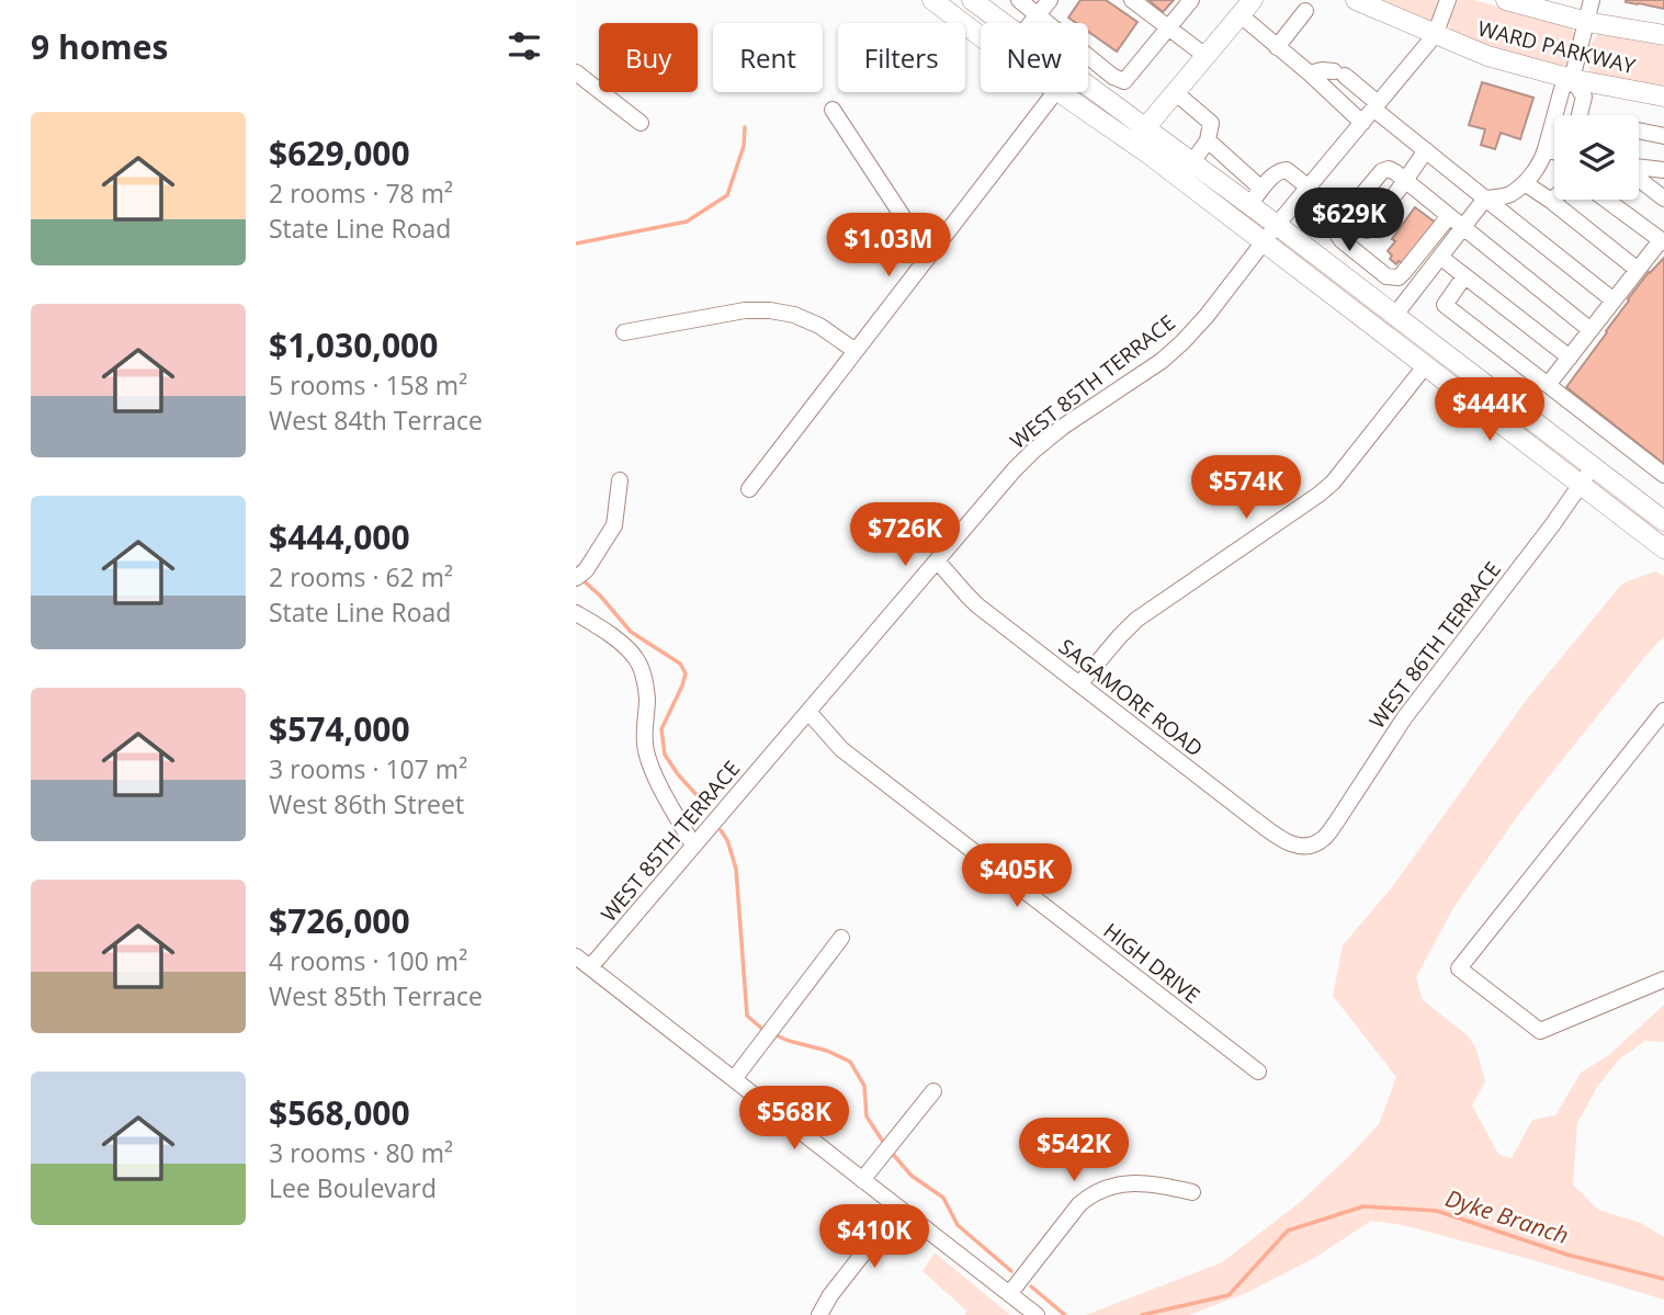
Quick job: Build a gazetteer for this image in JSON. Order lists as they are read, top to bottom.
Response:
{
  "streets": {
    "main road": ["WARD PARKWAY"],
    "street": [
      "WEST 85TH TERRACE",
      "WEST 86TH TERRACE",
      "SAGAMORE ROAD",
      "HIGH DRIVE"
    ]
  },
  "crossings": [
    ["WARD PARKWAY", "WEST 85TH TERRACE"],
    ["WEST 85TH TERRACE", "SAGAMORE ROAD"],
    ["WEST 85TH TERRACE", "HIGH DRIVE"],
    ["WEST 86TH TERRACE", "SAGAMORE ROAD"]
  ],
  "water": ["Dyke Branch"],
  "page": {
    "heading": "9 homes",
    "chip": [
      "Buy",
      "Rent",
      "Filters",
      "New"
    ],
    "list": [
      {
        "name": "$629,000",
        "note": "2 rooms · 78 m² · State Line Road"
      },
      {
        "name": "$1,030,000",
        "note": "5 rooms · 158 m² · West 84th Terrace"
      },
      {
        "name": "$444,000",
        "note": "2 rooms · 62 m² · State Line Road"
      },
      {
        "name": "$574,000",
        "note": "3 rooms · 107 m² · West 86th Street"
      },
      {
        "name": "$726,000",
        "note": "4 rooms · 100 m² · West 85th Terrace"
      },
      {
        "name": "$568,000",
        "note": "3 rooms · 80 m² · Lee Boulevard"
      }
    ],
    "price": [
      "$629K",
      "$1.03M",
      "$444K",
      "$574K",
      "$726K",
      "$405K",
      "$568K",
      "$542K",
      "$410K"
    ]
  }
}
